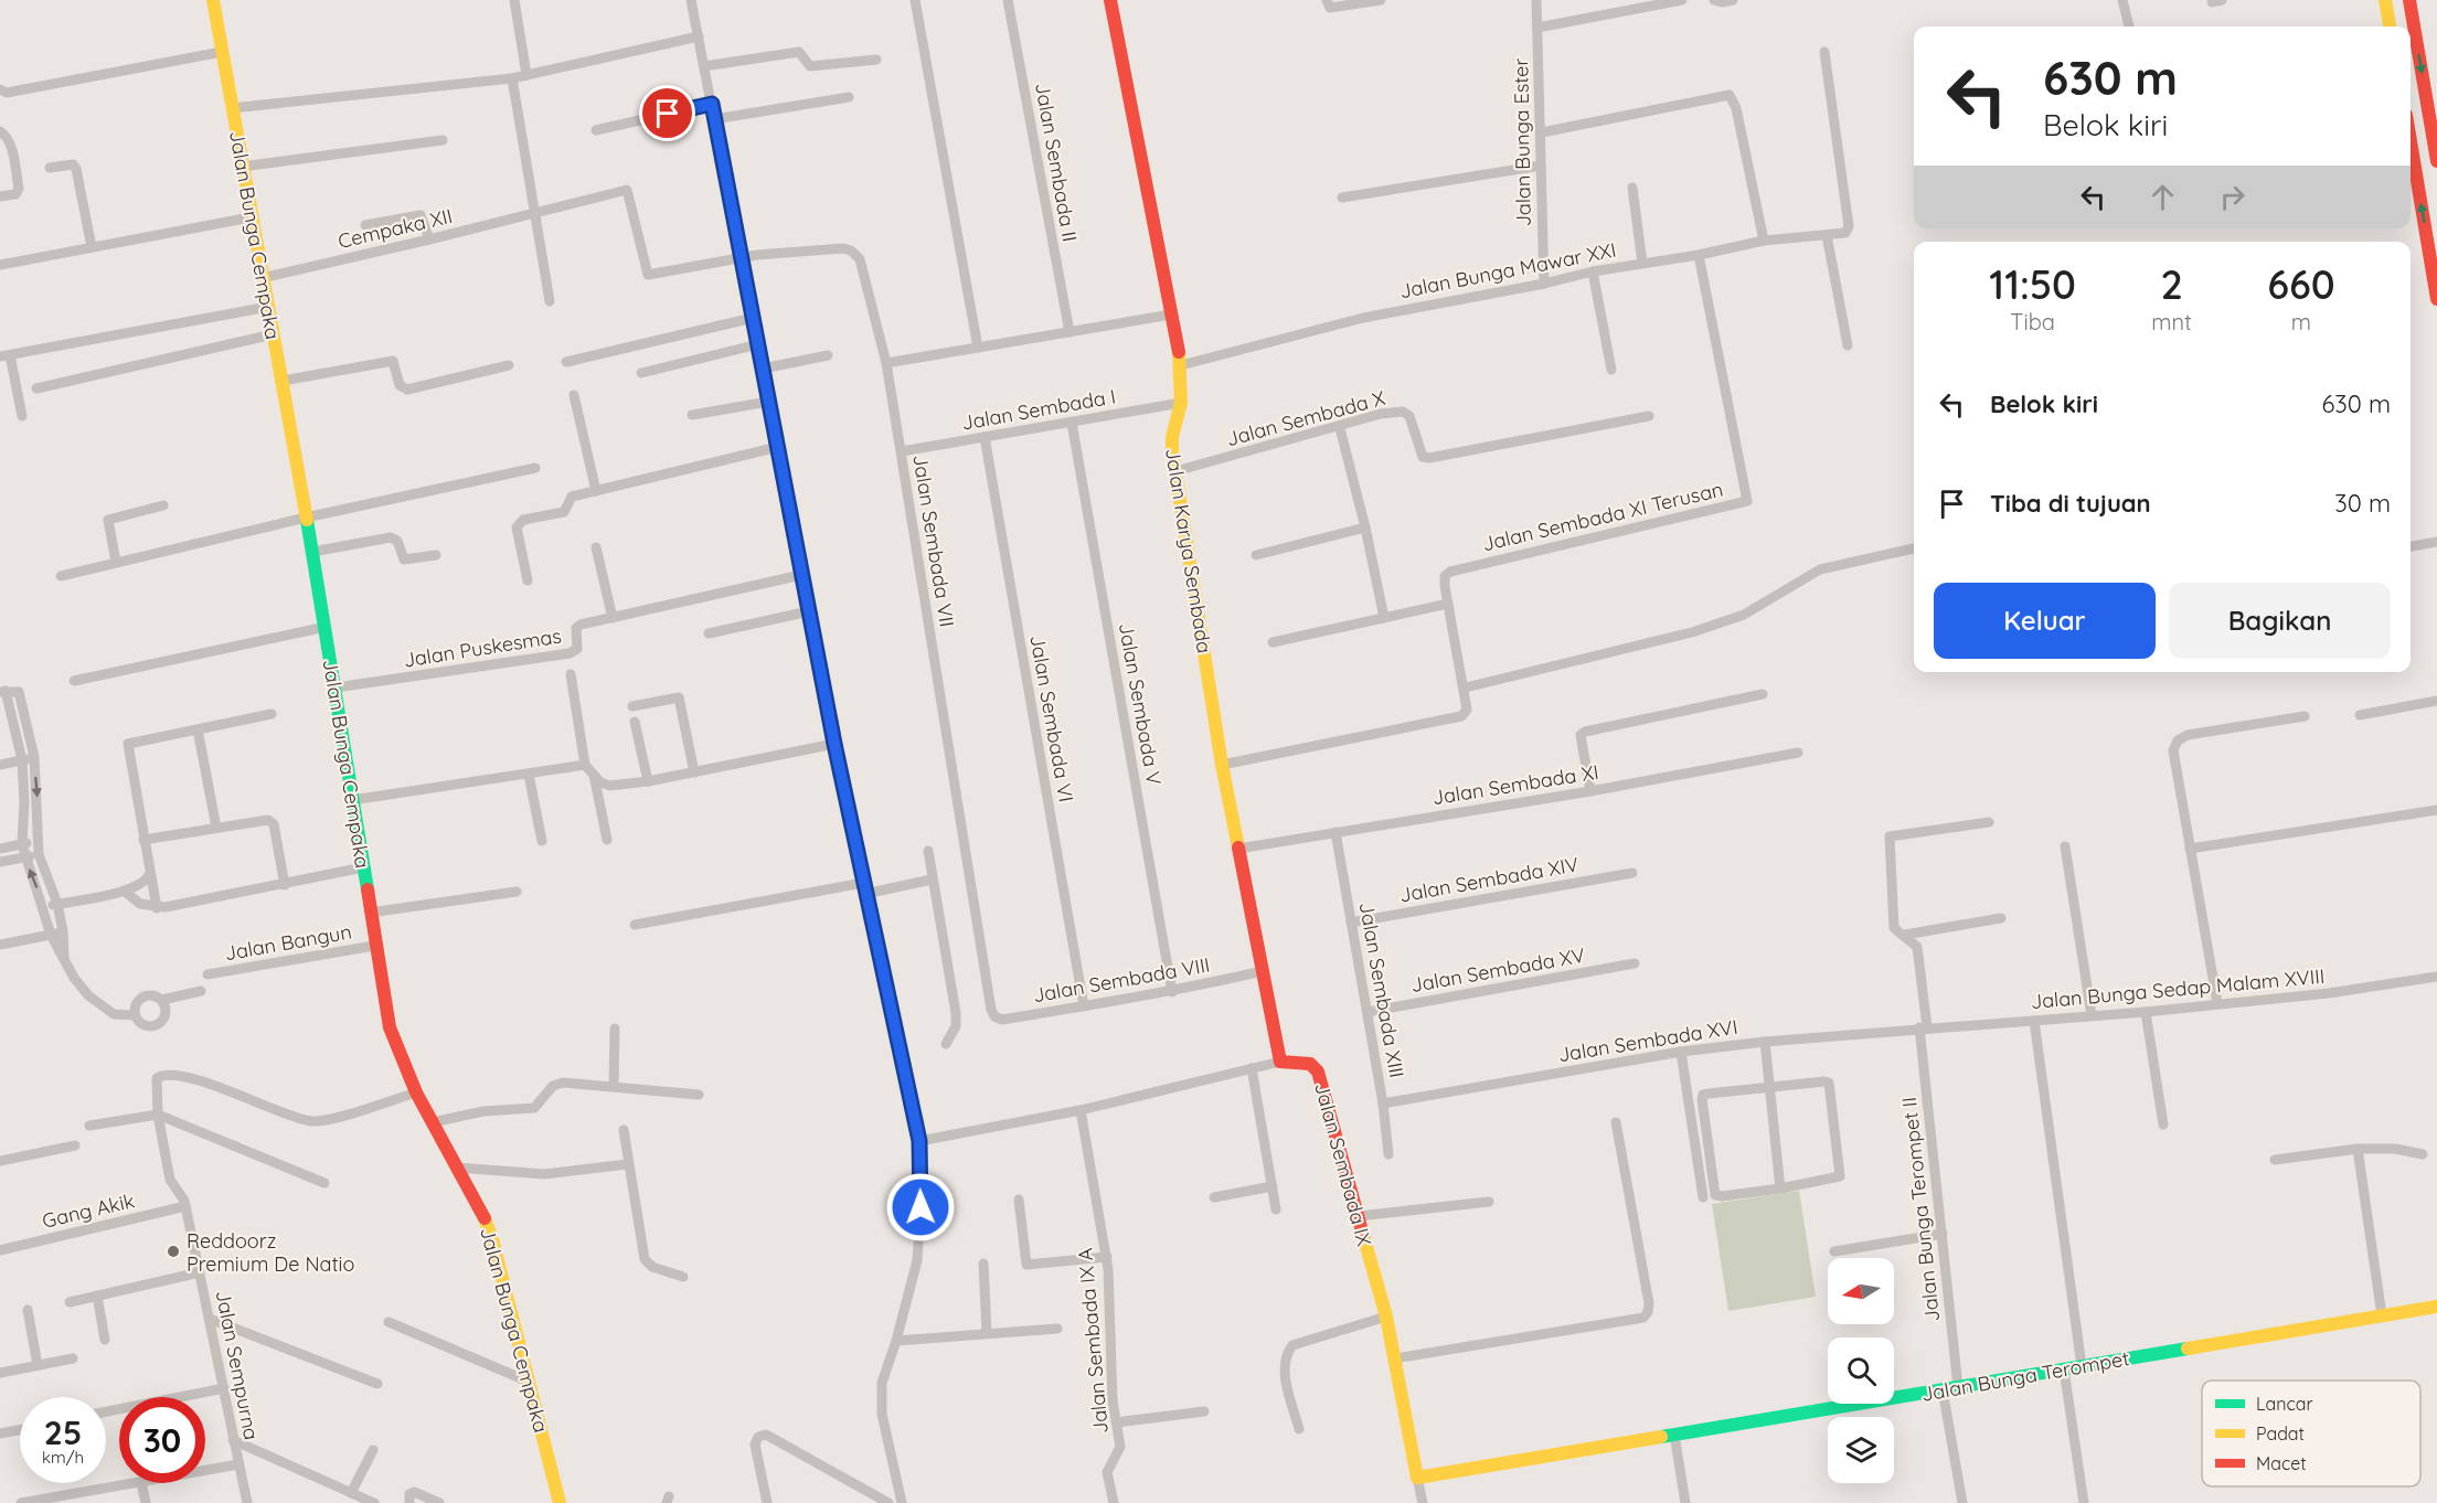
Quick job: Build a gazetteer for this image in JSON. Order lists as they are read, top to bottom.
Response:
{
  "streets": {
    "main road": [
      "Jalan Bunga Cempaka",
      "Jalan Karya Sembada",
      "Jalan Sembada IX",
      "Jalan Bunga Terompet"
    ],
    "street": [
      "Jalan Bunga Ester",
      "Jalan Sembada II",
      "Cempaka XII",
      "Jalan Bunga Mawar XXI",
      "Jalan Sembada I",
      "Jalan Sembada X",
      "Jalan Sembada XI Terusan",
      "Jalan Sembada VII",
      "Jalan Puskesmas",
      "Jalan Sembada V",
      "Jalan Sembada VI",
      "Jalan Sembada XI",
      "Jalan Sembada XIV",
      "Jalan Bangun",
      "Jalan Sembada XV",
      "Jalan Sembada VIII",
      "Jalan Bunga Sedap Malam XVIII",
      "Jalan Sembada XIII",
      "Jalan Sembada XVI",
      "Jalan Bunga Terompet II",
      "Gang Akik",
      "Jalan Sembada IX A",
      "Jalan Sempurna"
    ]
  },
  "crossings": [
    ["Jalan Bunga Ester", "Jalan Bunga Mawar XXI"],
    ["Cempaka XII", "Jalan Bunga Cempaka"],
    ["Cempaka XII", "Jalan Sembada VII"],
    ["Jalan Bunga Cempaka", "Jalan Puskesmas"],
    ["Jalan Bunga Cempaka", "Jalan Bangun"],
    ["Jalan Bunga Cempaka", "Jalan Sempurna"],
    ["Jalan Bunga Mawar XXI", "Jalan Sembada XI Terusan"],
    ["Jalan Bunga Mawar XXI", "Jalan Karya Sembada"],
    ["Jalan Sembada I", "Jalan Sembada VII"],
    ["Jalan Sembada I", "Jalan Karya Sembada"],
    ["Jalan Sembada I", "Jalan Sembada V"],
    ["Jalan Sembada I", "Jalan Sembada VI"],
    ["Jalan Sembada X", "Jalan Karya Sembada"],
    ["Jalan Sembada VII", "Jalan Sembada VIII"],
    ["Jalan Karya Sembada", "Jalan Sembada XI"],
    ["Jalan Karya Sembada", "Jalan Sembada VIII"],
    ["Jalan Karya Sembada", "Jalan Sembada IX"],
    ["Jalan Sembada V", "Jalan Sembada VIII"],
    ["Jalan Sembada VI", "Jalan Sembada VIII"],
    ["Jalan Sembada XI", "Jalan Sembada XIII"],
    ["Jalan Sembada XIV", "Jalan Sembada XIII"],
    ["Jalan Sembada XV", "Jalan Sembada XIII"],
    ["Jalan Bunga Sedap Malam XVIII", "Jalan Sembada XVI"],
    ["Jalan Bunga Sedap Malam XVIII", "Jalan Bunga Terompet II"],
    ["Jalan Sembada XIII", "Jalan Sembada XVI"],
    ["Jalan Sembada XVI", "Jalan Bunga Terompet II"],
    ["Jalan Sembada IX", "Jalan Sembada IX A"],
    ["Jalan Sembada IX", "Jalan Bunga Terompet"],
    ["Jalan Bunga Terompet II", "Jalan Bunga Terompet"],
    ["Gang Akik", "Jalan Sempurna"]
  ],
  "places": ["Reddoorz Premium De Natio"],
  "legend": ["Lancar", "Padat", "Macet"],
  "north": "left",
  "page": {
    "turn": ["630 m", "Belok kiri"],
    "eta": [
      "11:50",
      "Tiba",
      "2",
      "mnt",
      "660",
      "m"
    ],
    "list": [
      {
        "name": "Belok kiri",
        "value": "630 m"
      },
      {
        "name": "Tiba di tujuan",
        "value": "30 m"
      }
    ],
    "buttons": ["Keluar", "Bagikan"],
    "speed": "25 km/h",
    "limit": "30"
  }
}
